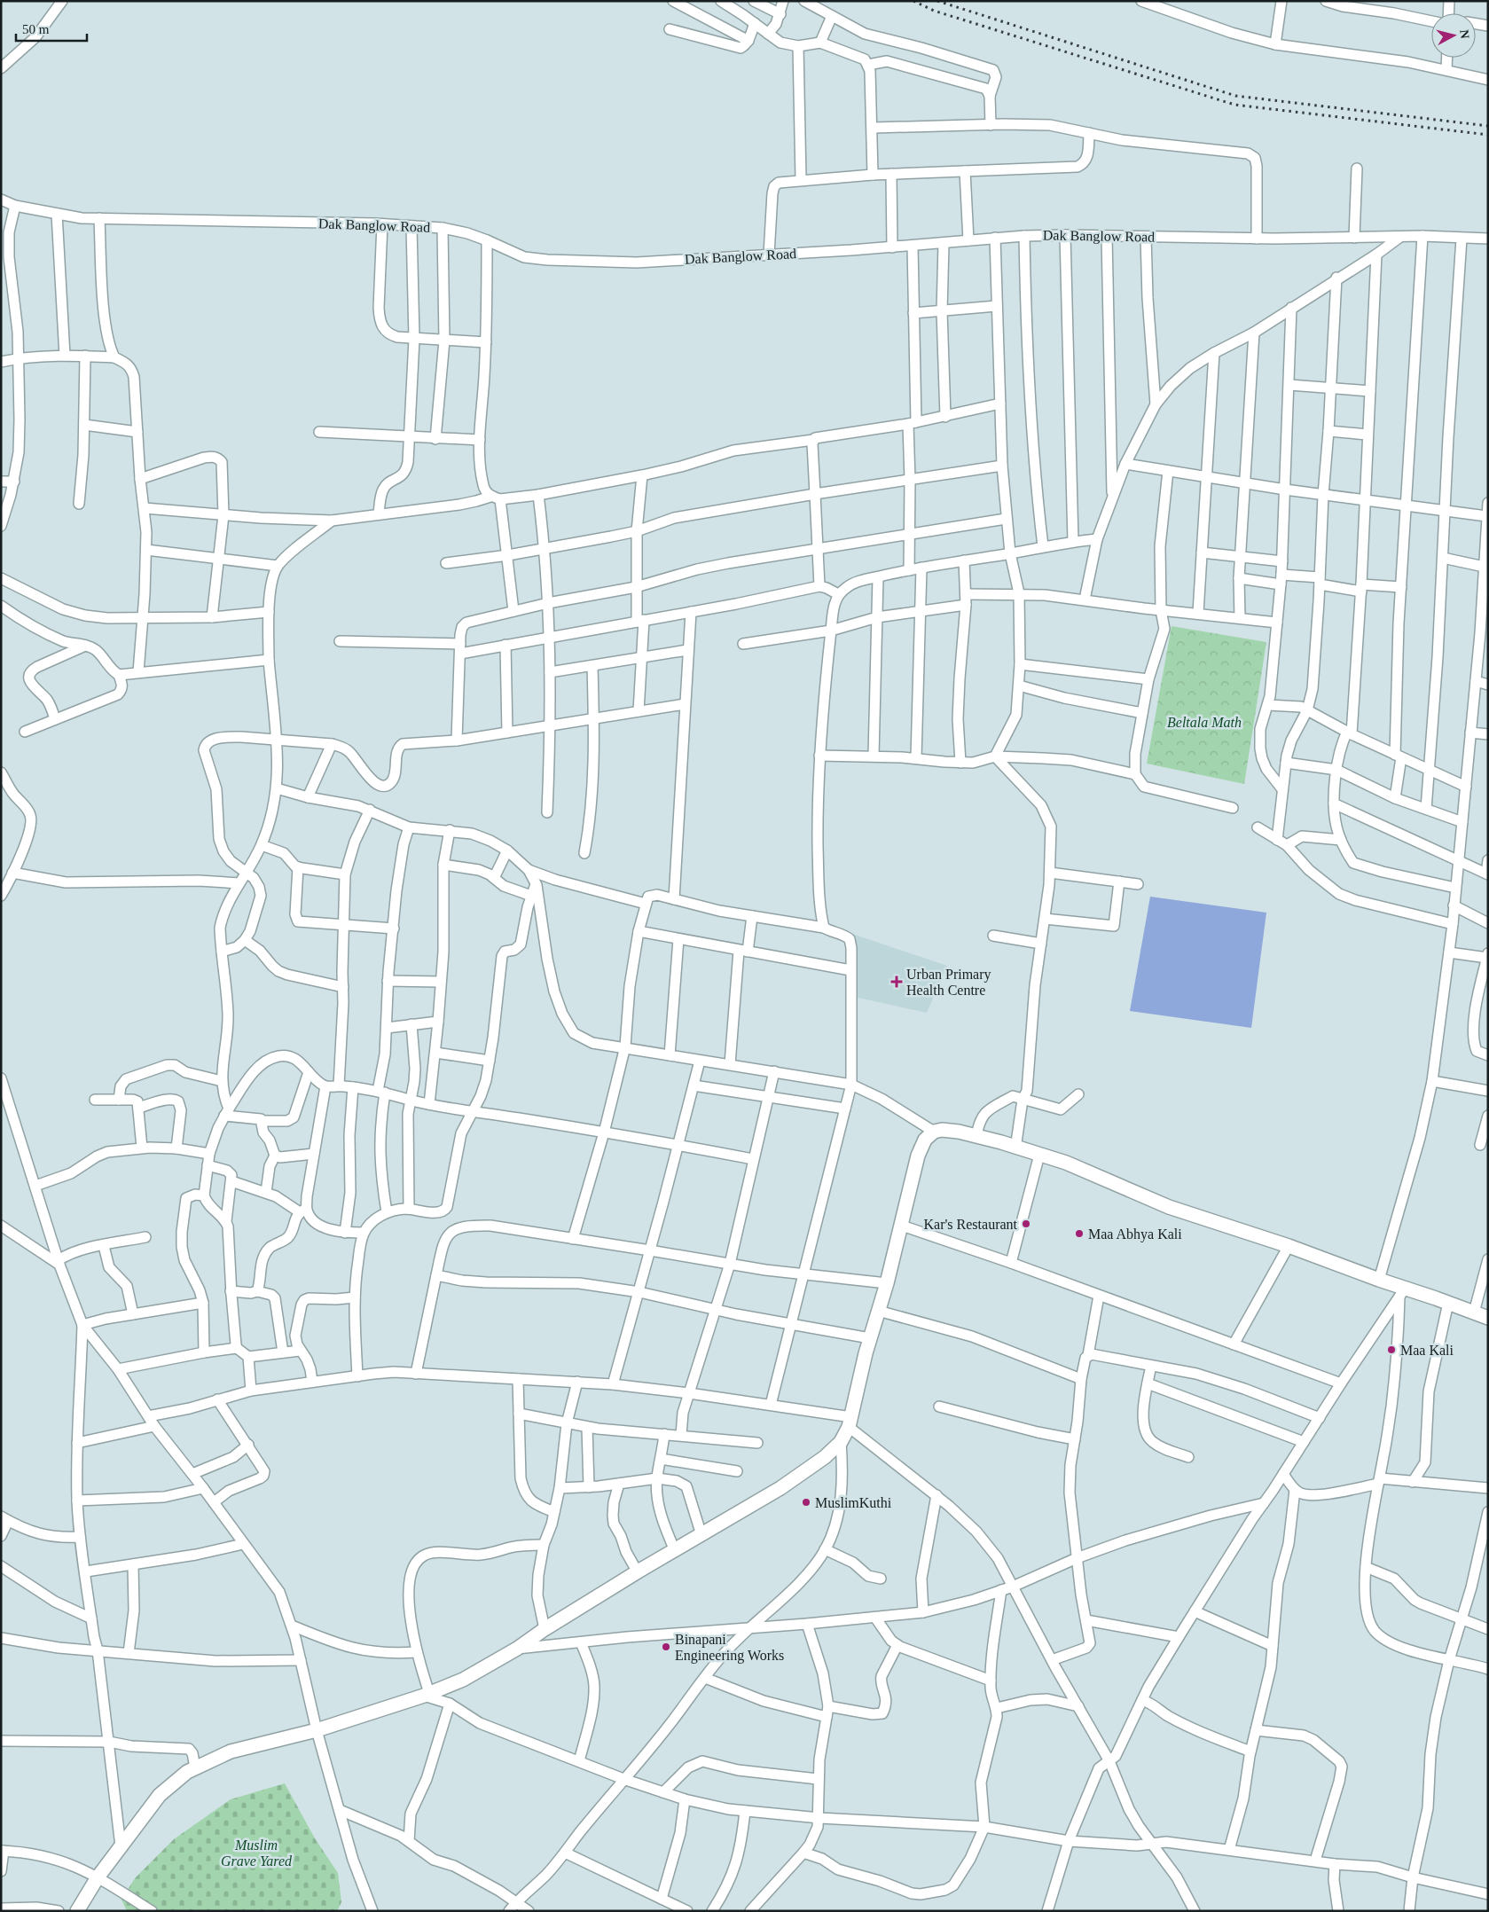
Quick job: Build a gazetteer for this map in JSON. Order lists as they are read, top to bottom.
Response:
{
  "streets": {
    "street": ["Dak Banglow Road"]
  },
  "parks": ["Beltala Math", "Muslim Grave Yared"],
  "places": {
    "health": ["Urban Primary Health Centre"],
    "other": [
      "Kar's Restaurant",
      "Maa Abhya Kali",
      "Maa Kali",
      "MuslimKuthi",
      "Binapani Engineering Works"
    ]
  },
  "scale_bar": "50 m",
  "north": "right"
}
